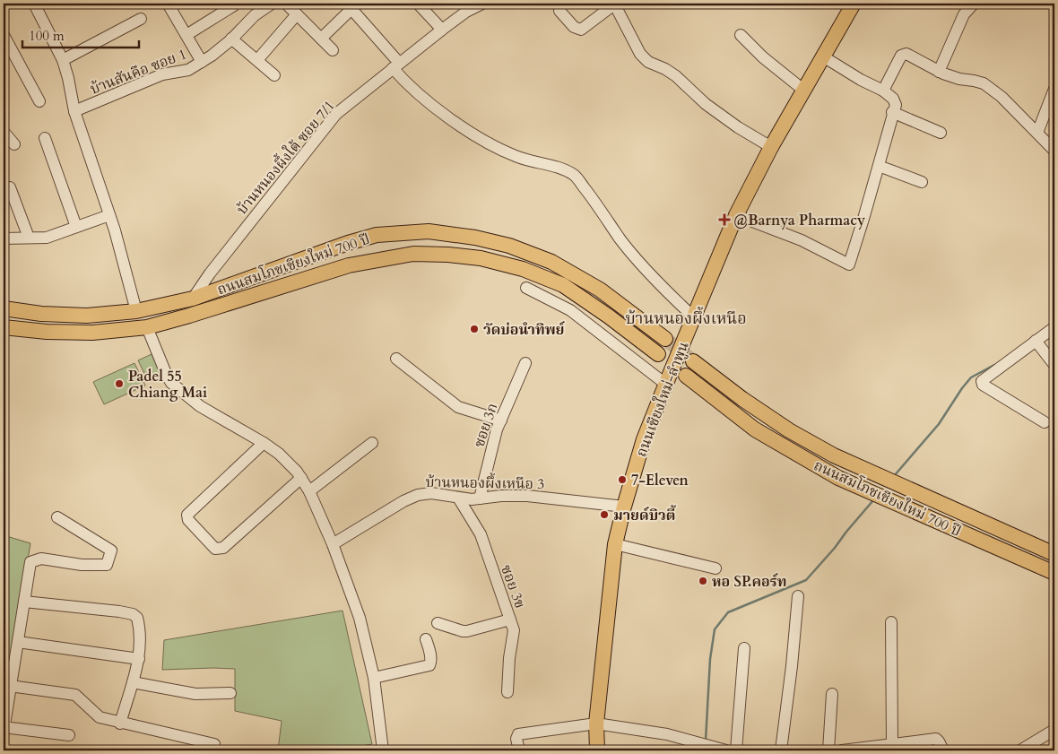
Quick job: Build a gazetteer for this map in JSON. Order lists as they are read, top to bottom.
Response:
{
  "streets": {
    "main road": ["ถนนสมโภชเชียงใหม่ 700 ปี", "ถนนเชียงใหม่-ลำพูน"],
    "street": [
      "บ้านสันคือ ซอย 1",
      "บ้านหนองผึ้งใต้ ซอย 7/1",
      "ซอย 3ก",
      "บ้านหนองผึ้งเหนือ 3",
      "ซอย 3ข"
    ]
  },
  "crossings": [
    ["บ้านหนองผึ้งใต้ ซอย 7/1", "ถนนสมโภชเชียงใหม่ 700 ปี"],
    ["ถนนเชียงใหม่-ลำพูน", "บ้านหนองผึ้งเหนือ 3"],
    ["ซอย 3ก", "บ้านหนองผึ้งเหนือ 3"],
    ["บ้านหนองผึ้งเหนือ 3", "ซอย 3ข"]
  ],
  "districts": ["บ้านหนองผึ้งเหนือ"],
  "places": {
    "health": ["@Barnya Pharmacy"],
    "other": [
      "วัดบ่อนำทิพย์",
      "Padel 55 Chiang Mai",
      "7-Eleven",
      "มายด์บิวตี้",
      "หอ SP.คอร์ท"
    ]
  },
  "scale_bar": "100 m"
}
